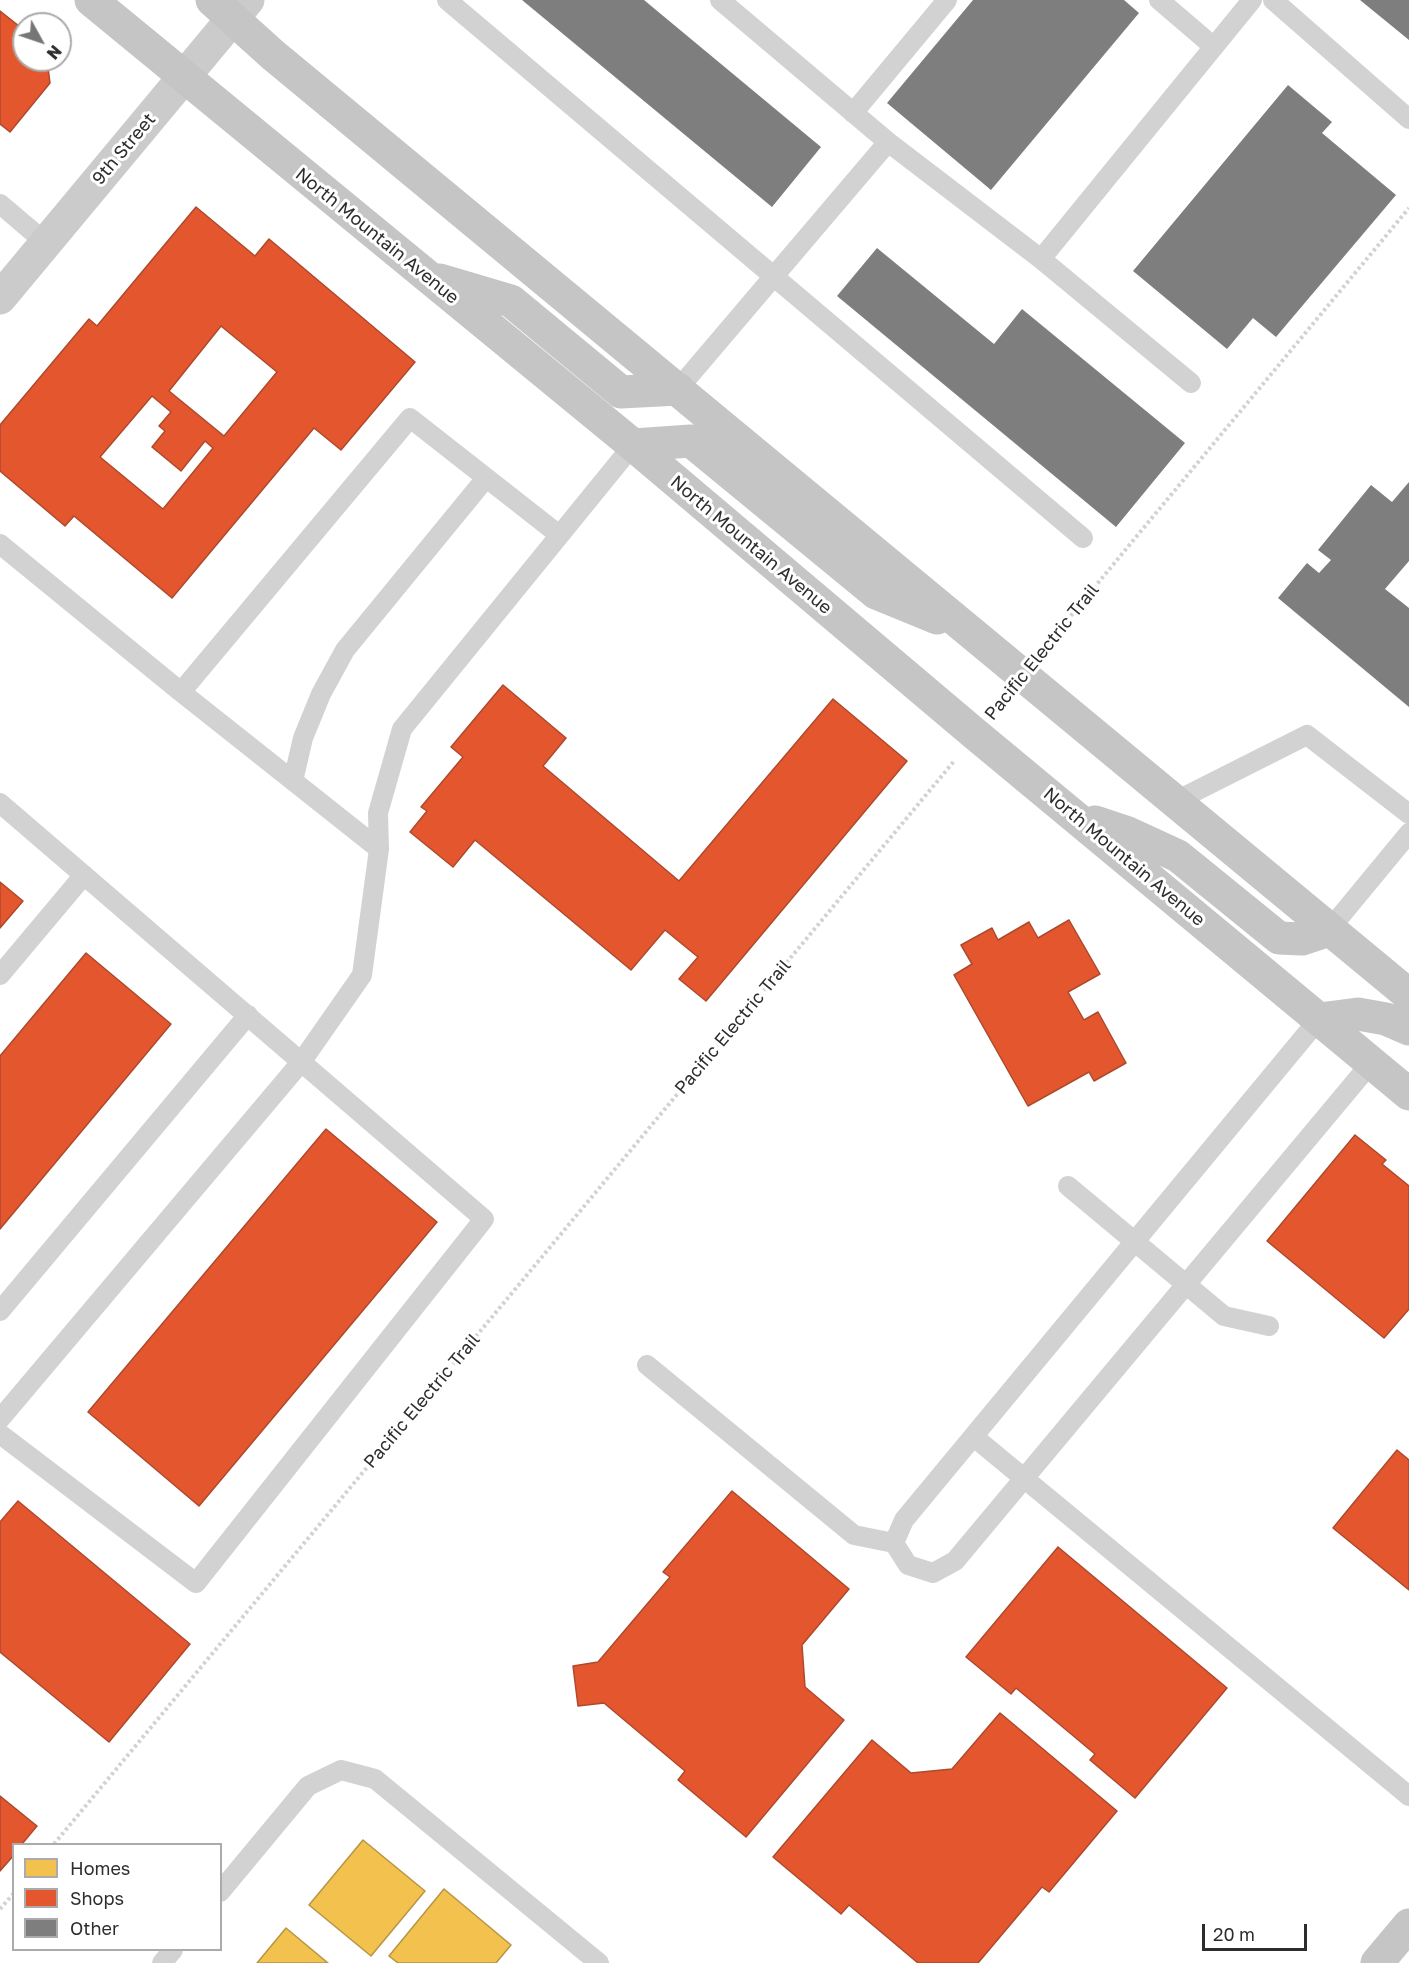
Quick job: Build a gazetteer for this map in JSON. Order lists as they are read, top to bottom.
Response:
{
  "streets": {
    "main road": ["North Mountain Avenue"],
    "street": ["9th Street"],
    "path": ["Pacific Electric Trail"]
  },
  "crossings": [
    ["9th Street", "North Mountain Avenue"],
    ["North Mountain Avenue", "Pacific Electric Trail"]
  ],
  "legend": ["Homes", "Shops", "Other"],
  "scale_bar": "20 m",
  "north": "bottom right"
}
